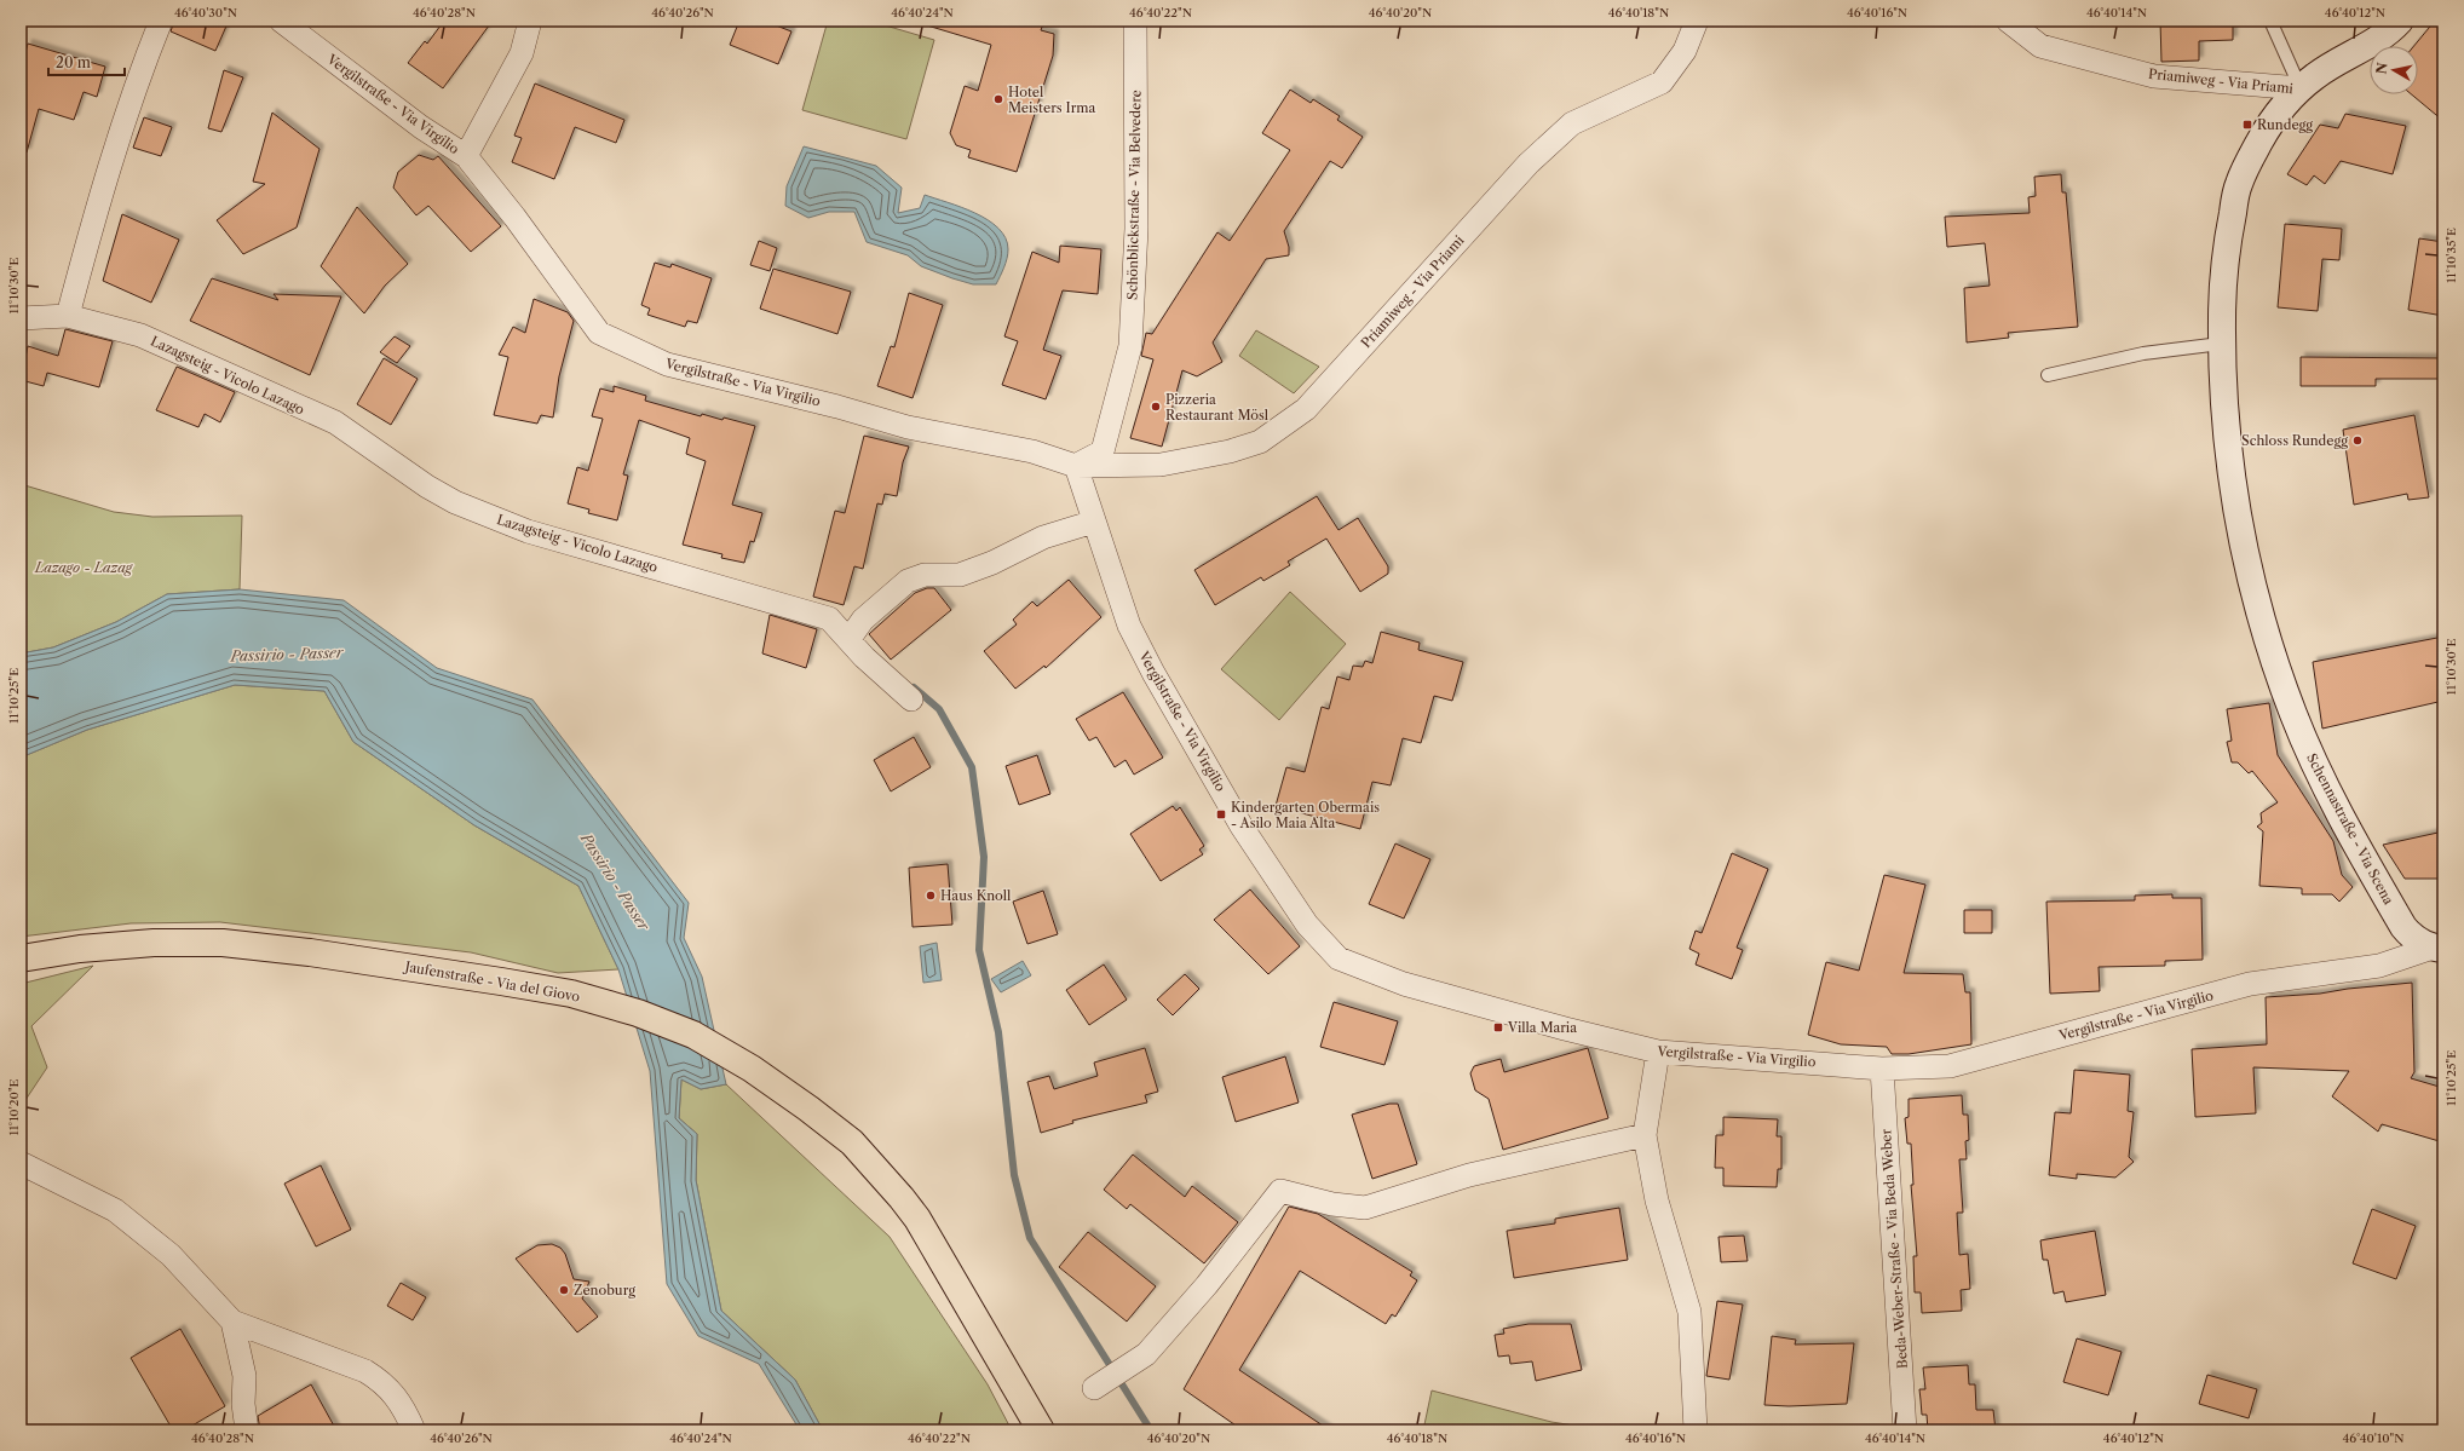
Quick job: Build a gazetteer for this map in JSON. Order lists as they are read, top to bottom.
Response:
{
  "streets": {
    "main road": ["Jaufenstraße - Via del Giovo"],
    "street": [
      "Priamiweg - Via Priami",
      "Vergilstraße - Via Virgilio",
      "Schönblickstraße - Via Belvedere",
      "Lazagsteig - Vicolo Lazago",
      "Schennastraße - Via Scena",
      "Beda-Weber-Straße - Via Beda Weber"
    ]
  },
  "crossings": [
    ["Priamiweg - Via Priami", "Vergilstraße - Via Virgilio"],
    ["Priamiweg - Via Priami", "Schönblickstraße - Via Belvedere"],
    ["Priamiweg - Via Priami", "Schennastraße - Via Scena"],
    ["Vergilstraße - Via Virgilio", "Schönblickstraße - Via Belvedere"],
    ["Vergilstraße - Via Virgilio", "Schennastraße - Via Scena"],
    ["Vergilstraße - Via Virgilio", "Beda-Weber-Straße - Via Beda Weber"]
  ],
  "water": ["Passirio - Passer"],
  "parks": ["Lazago - Lazag"],
  "places": {
    "other": [
      "Hotel Meisters Irma",
      "Pizzeria Restaurant Mösl",
      "Schloss Rundegg",
      "Haus Knoll",
      "Zenoburg"
    ],
    "transit": ["Rundegg", "Kindergarten Obermais - Asilo Maia Alta", "Villa Maria"]
  },
  "scale_bar": "20 m",
  "north": "left",
  "coordinates": [
    "46°40'30\"N",
    "46°40'28\"N",
    "46°40'26\"N",
    "46°40'24\"N",
    "46°40'22\"N",
    "46°40'20\"N",
    "46°40'18\"N",
    "46°40'16\"N",
    "46°40'14\"N",
    "46°40'12\"N",
    "11°10'35\"E",
    "11°10'30\"E",
    "11°10'25\"E",
    "11°10'20\"E",
    "46°40'10\"N"
  ]
}
